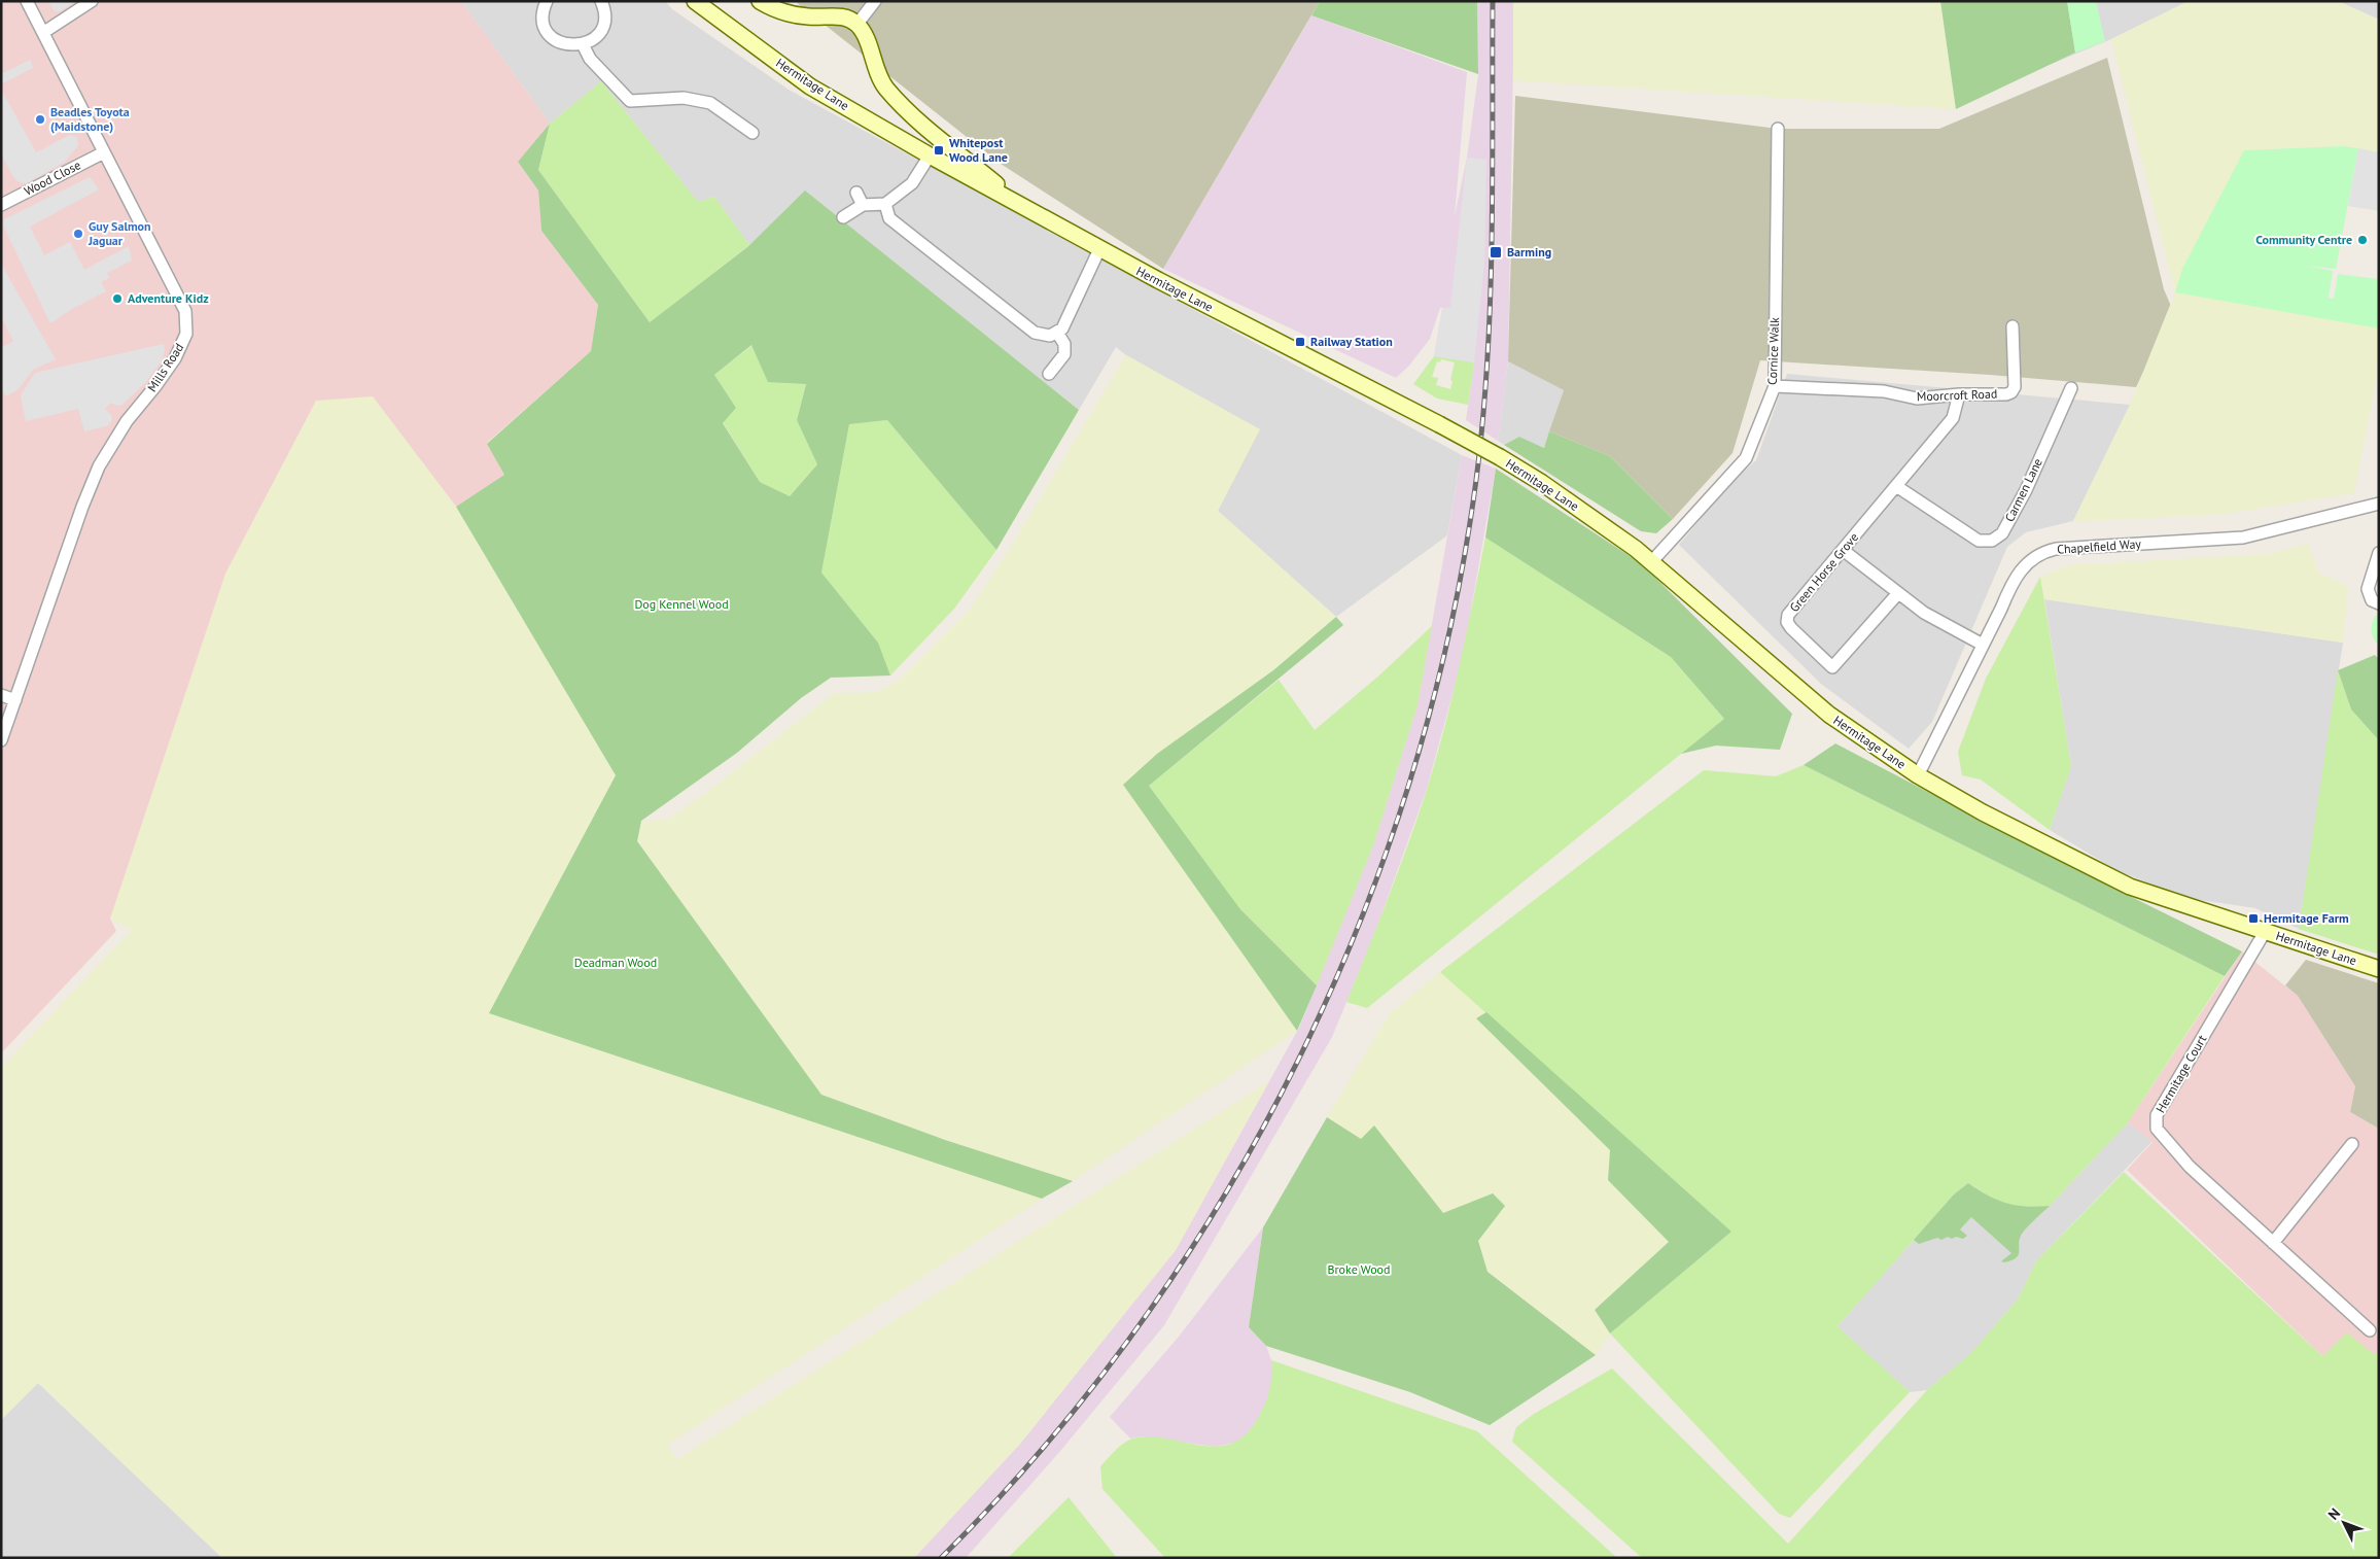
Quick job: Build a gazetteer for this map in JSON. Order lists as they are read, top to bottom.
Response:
{
  "streets": {
    "main road": ["Hermitage Lane"],
    "street": [
      "Wood Close",
      "Cornice Walk",
      "Mills Road",
      "Moorcroft Road",
      "Carmen Lane",
      "Chapelfield Way",
      "Green Horse Grove",
      "Hermitage Court"
    ]
  },
  "crossings": [
    ["Hermitage Lane", "Cornice Walk"],
    ["Hermitage Lane", "Chapelfield Way"],
    ["Hermitage Lane", "Hermitage Court"],
    ["Wood Close", "Mills Road"],
    ["Cornice Walk", "Moorcroft Road"],
    ["Moorcroft Road", "Green Horse Grove"],
    ["Carmen Lane", "Green Horse Grove"]
  ],
  "parks": ["Dog Kennel Wood", "Deadman Wood", "Broke Wood"],
  "places": {
    "other": [
      "Beadles Toyota (Maidstone)",
      "Guy Salmon Jaguar",
      "Community Centre",
      "Adventure Kidz"
    ],
    "transit": [
      "Whitepost Wood Lane",
      "Barming",
      "Railway Station",
      "Hermitage Farm"
    ]
  },
  "north": "top left"
}
